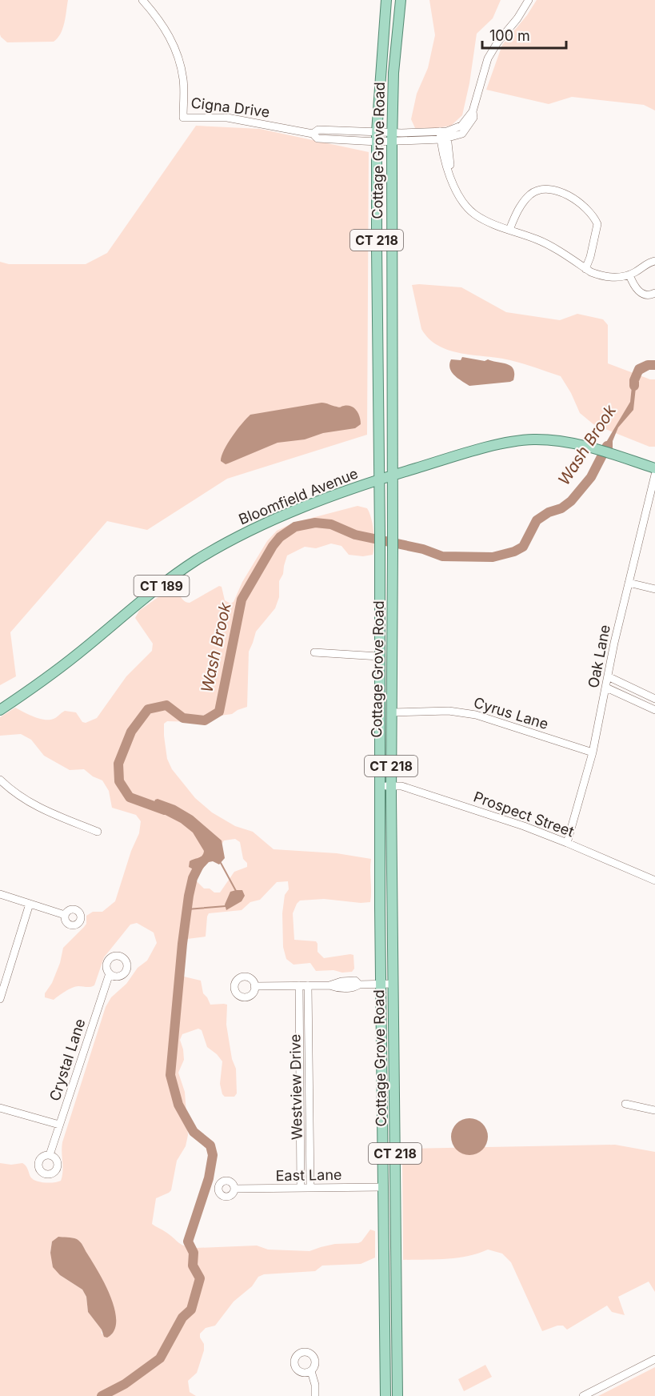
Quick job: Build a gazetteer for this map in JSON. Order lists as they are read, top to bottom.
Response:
{
  "streets": {
    "main road": [
      "Cottage Grove Road",
      "CT 218",
      "Bloomfield Avenue",
      "CT 189"
    ],
    "street": [
      "Cigna Drive",
      "Oak Lane",
      "Cyrus Lane",
      "Prospect Street",
      "Crystal Lane",
      "Westview Drive",
      "East Lane"
    ]
  },
  "crossings": [
    ["Cigna Drive", "Cottage Grove Road"],
    ["Cottage Grove Road", "Bloomfield Avenue"],
    ["Cottage Grove Road", "Cyrus Lane"],
    ["Cottage Grove Road", "Prospect Street"],
    ["Cottage Grove Road", "East Lane"],
    ["Oak Lane", "Cyrus Lane"],
    ["Oak Lane", "Prospect Street"],
    ["Westview Drive", "East Lane"]
  ],
  "water": ["Wash Brook"],
  "scale_bar": "100 m"
}
